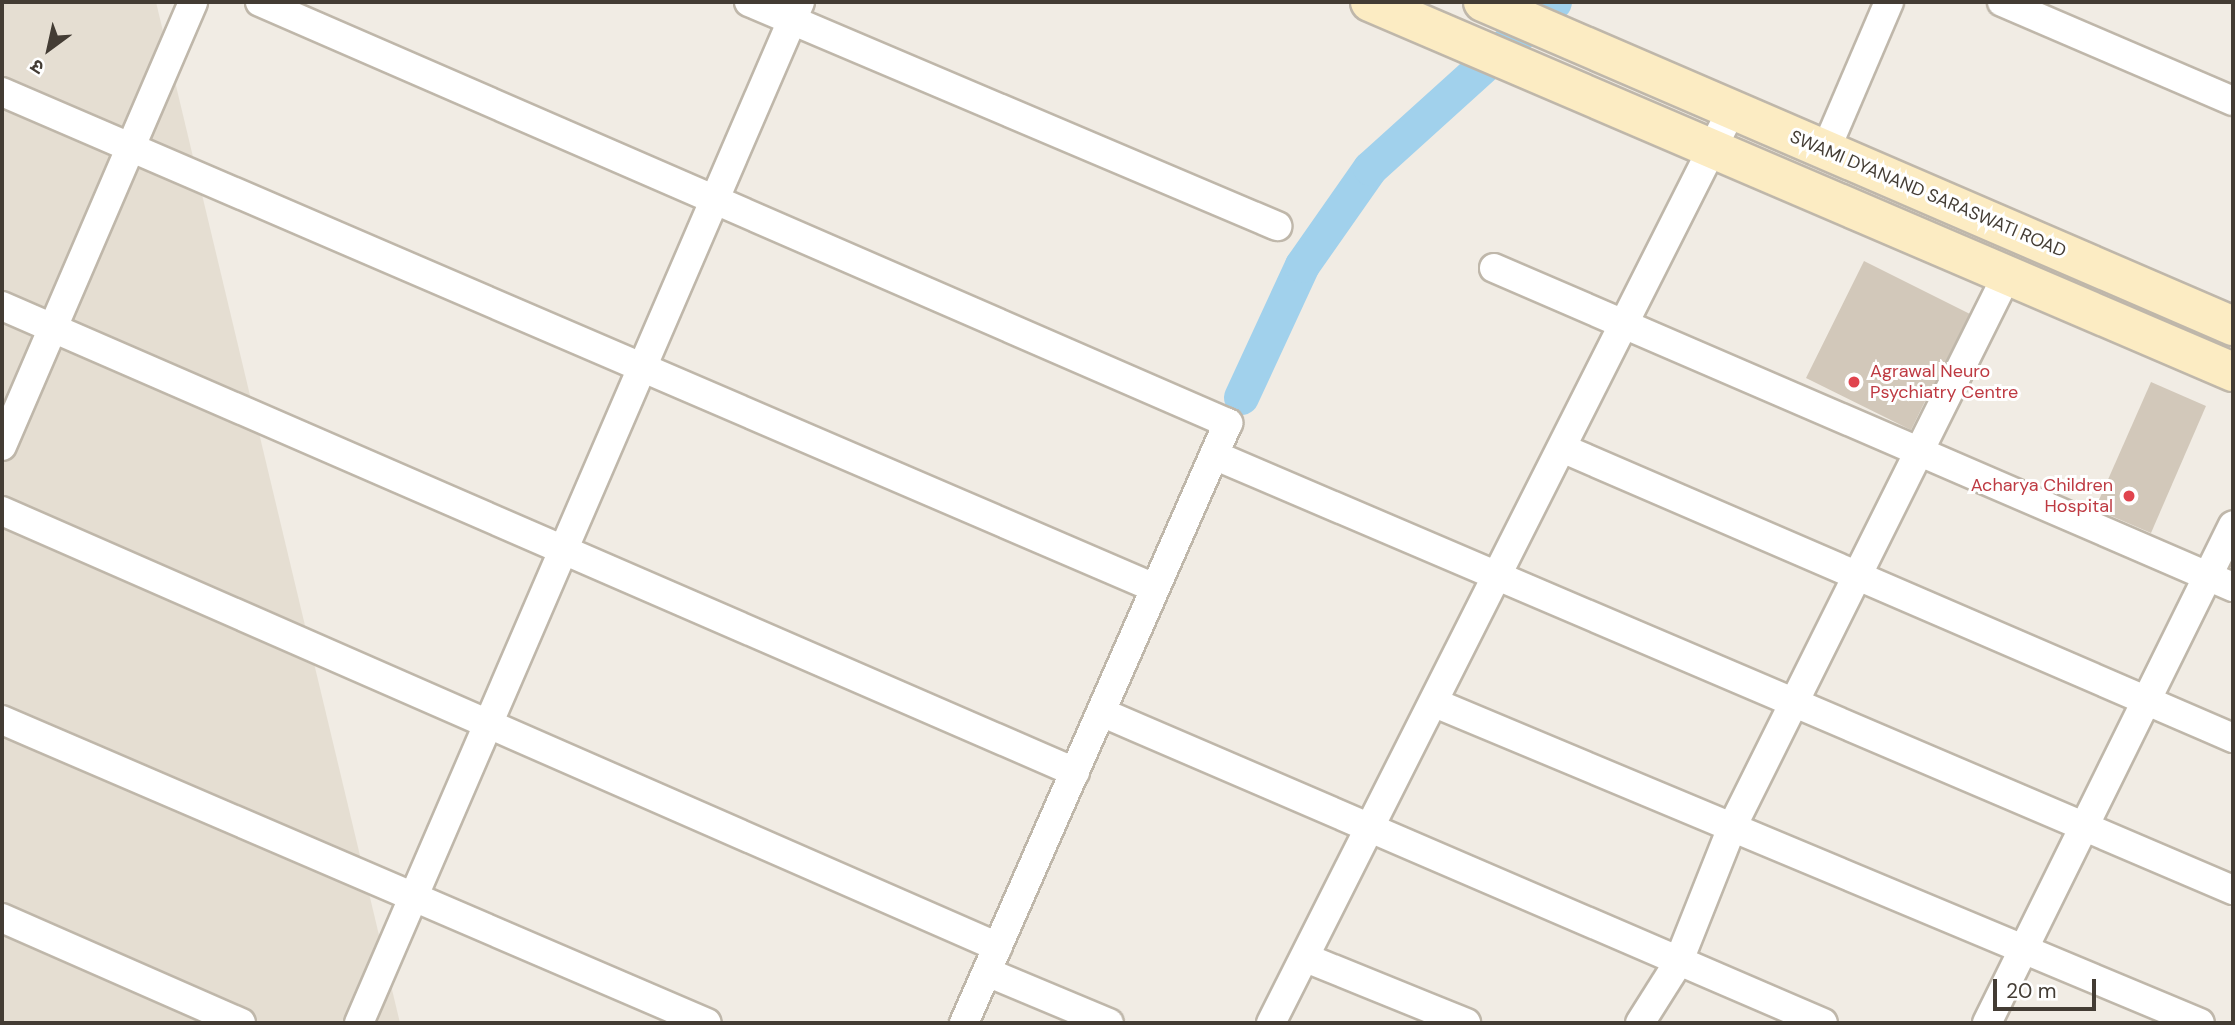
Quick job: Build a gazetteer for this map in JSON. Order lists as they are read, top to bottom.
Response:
{
  "streets": {
    "street": ["SWAMI DYANAND SARASWATI ROAD"]
  },
  "places": ["Agrawal Neuro Psychiatry Centre", "Acharya Children Hospital"],
  "scale_bar": "20 m",
  "north": "bottom left"
}
